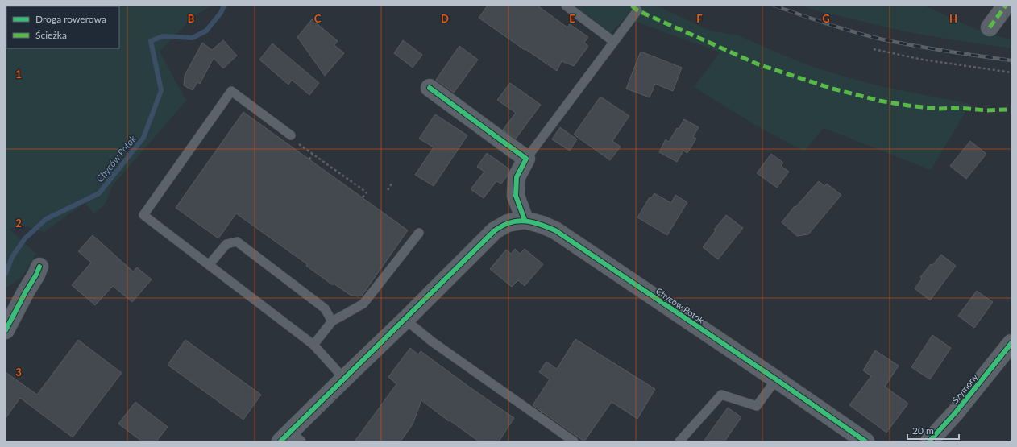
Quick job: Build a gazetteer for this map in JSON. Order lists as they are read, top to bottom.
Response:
{
  "streets": {
    "street": ["Chyców Potok", "Szymony"]
  },
  "water": ["Chyców Potok"],
  "legend": ["Droga rowerowa", "Ścieżka"],
  "scale_bar": "20 m",
  "grid": {
    "columns": [
      "B",
      "C",
      "D",
      "E",
      "F",
      "G",
      "H"
    ],
    "rows": ["1", "2", "3"]
  }
}
